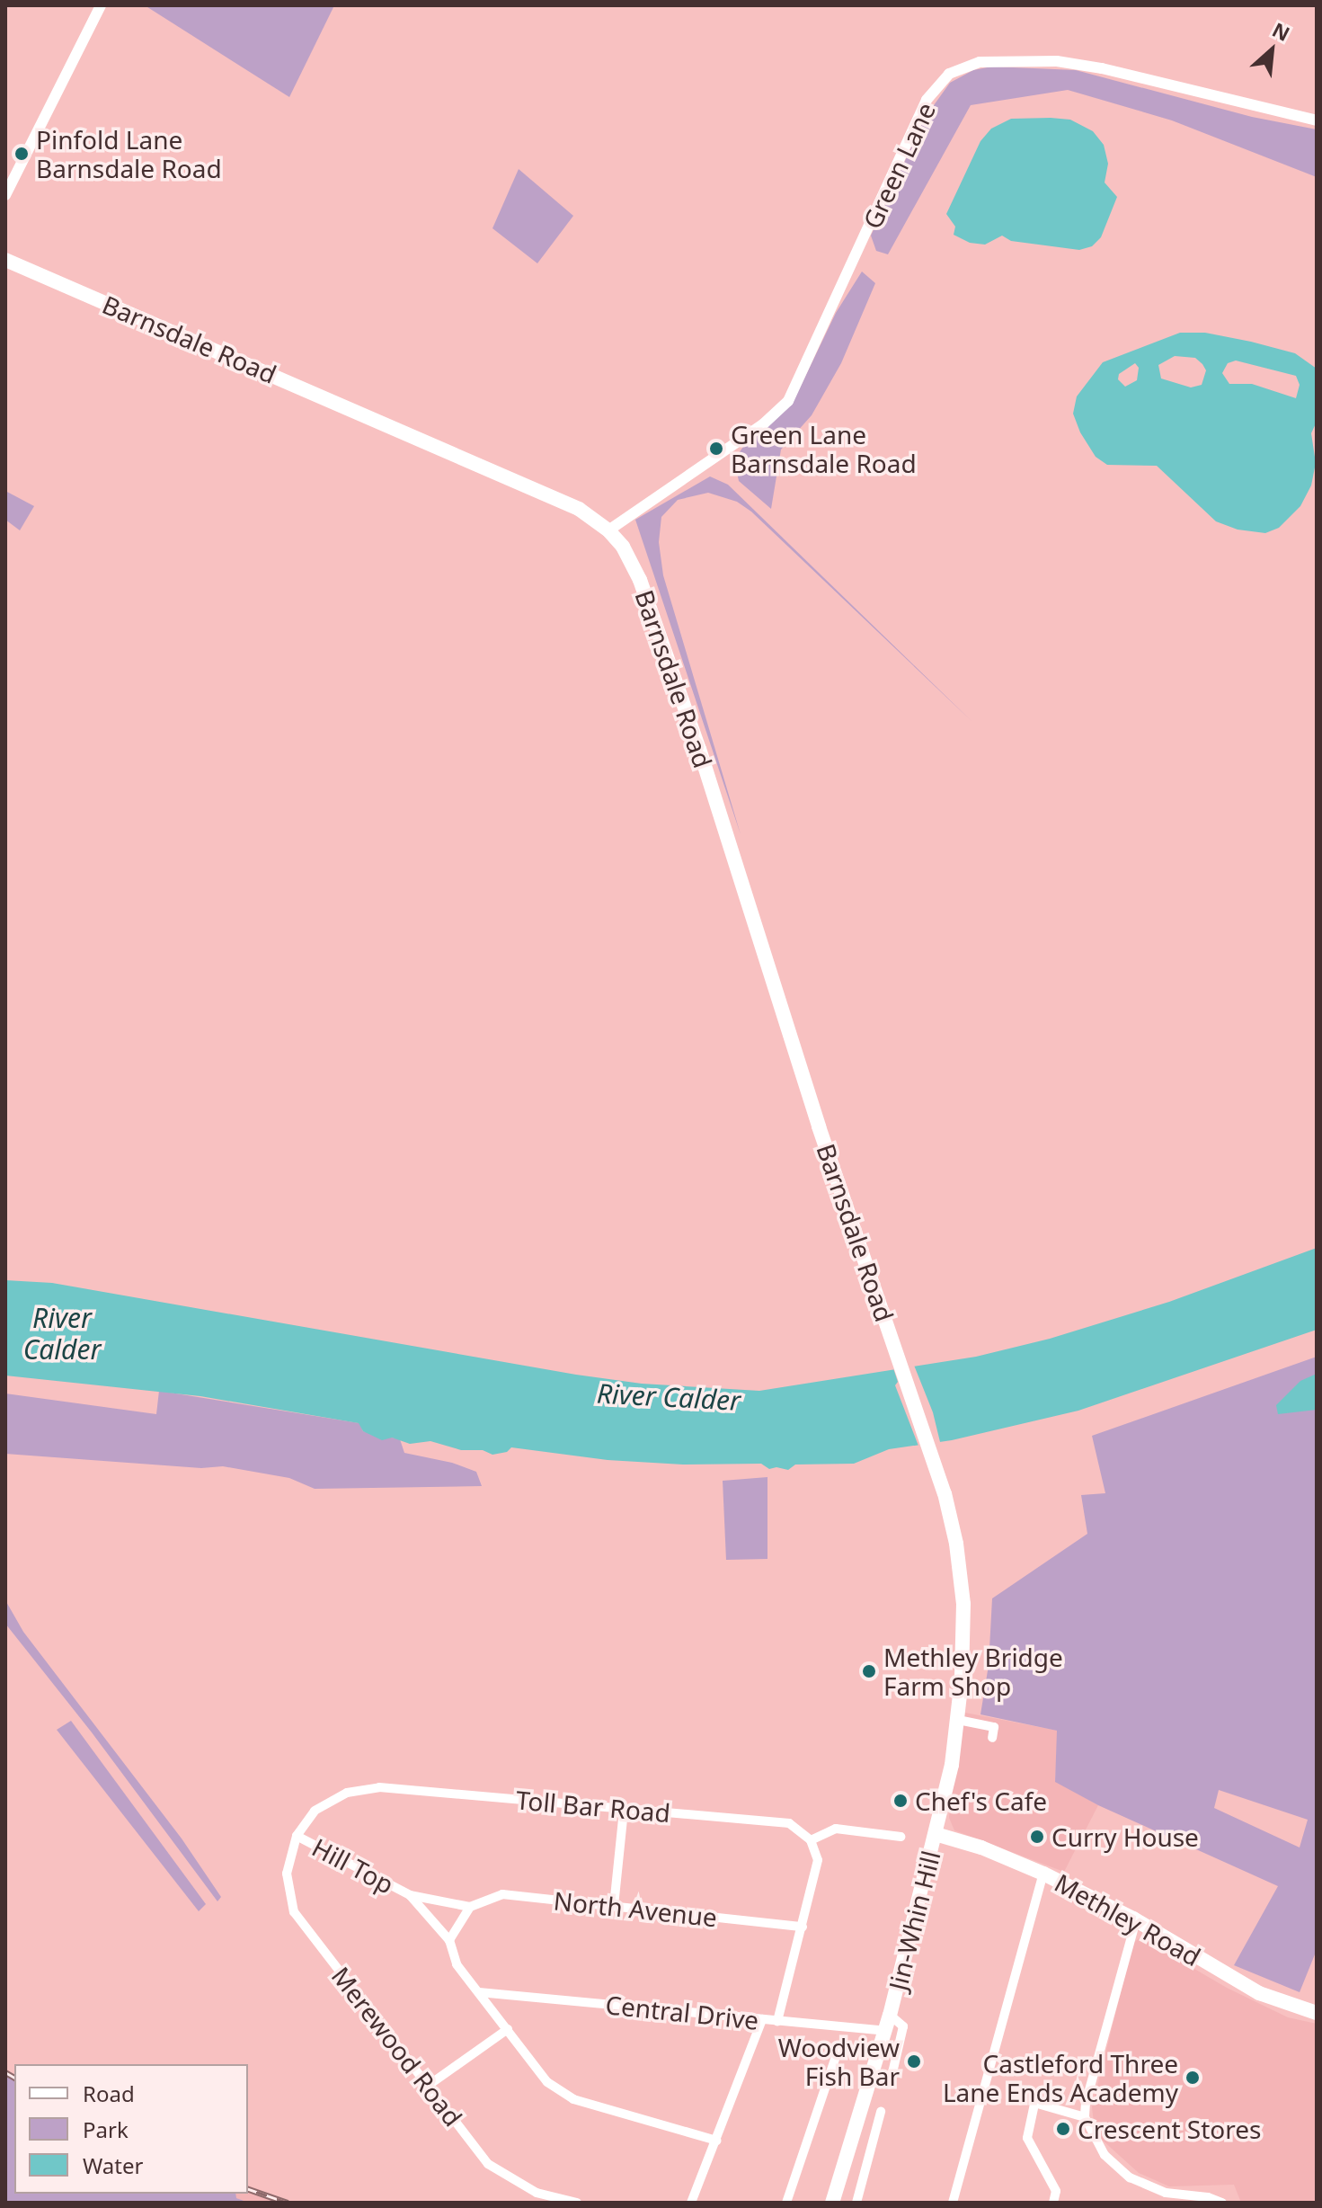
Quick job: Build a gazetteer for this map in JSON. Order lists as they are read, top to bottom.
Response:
{
  "streets": {
    "main road": ["Barnsdale Road", "Methley Road", "Jin-Whin Hill"],
    "street": [
      "Green Lane",
      "Toll Bar Road",
      "Hill Top",
      "North Avenue",
      "Central Drive",
      "Merewood Road"
    ]
  },
  "crossings": [
    ["Green Lane", "Barnsdale Road"],
    ["Barnsdale Road", "Jin-Whin Hill"],
    ["Toll Bar Road", "Hill Top"],
    ["Toll Bar Road", "Merewood Road"],
    ["Hill Top", "North Avenue"],
    ["Hill Top", "Central Drive"],
    ["Hill Top", "Merewood Road"],
    ["Methley Road", "Jin-Whin Hill"],
    ["Jin-Whin Hill", "Central Drive"]
  ],
  "water": ["River Calder"],
  "places": [
    "Pinfold Lane Barnsdale Road",
    "Green Lane Barnsdale Road",
    "Methley Bridge Farm Shop",
    "Chef's Cafe",
    "Curry House",
    "Woodview Fish Bar",
    "Castleford Three Lane Ends Academy",
    "Crescent Stores"
  ],
  "legend": ["Road", "Park", "Water"],
  "north": "top right"
}
